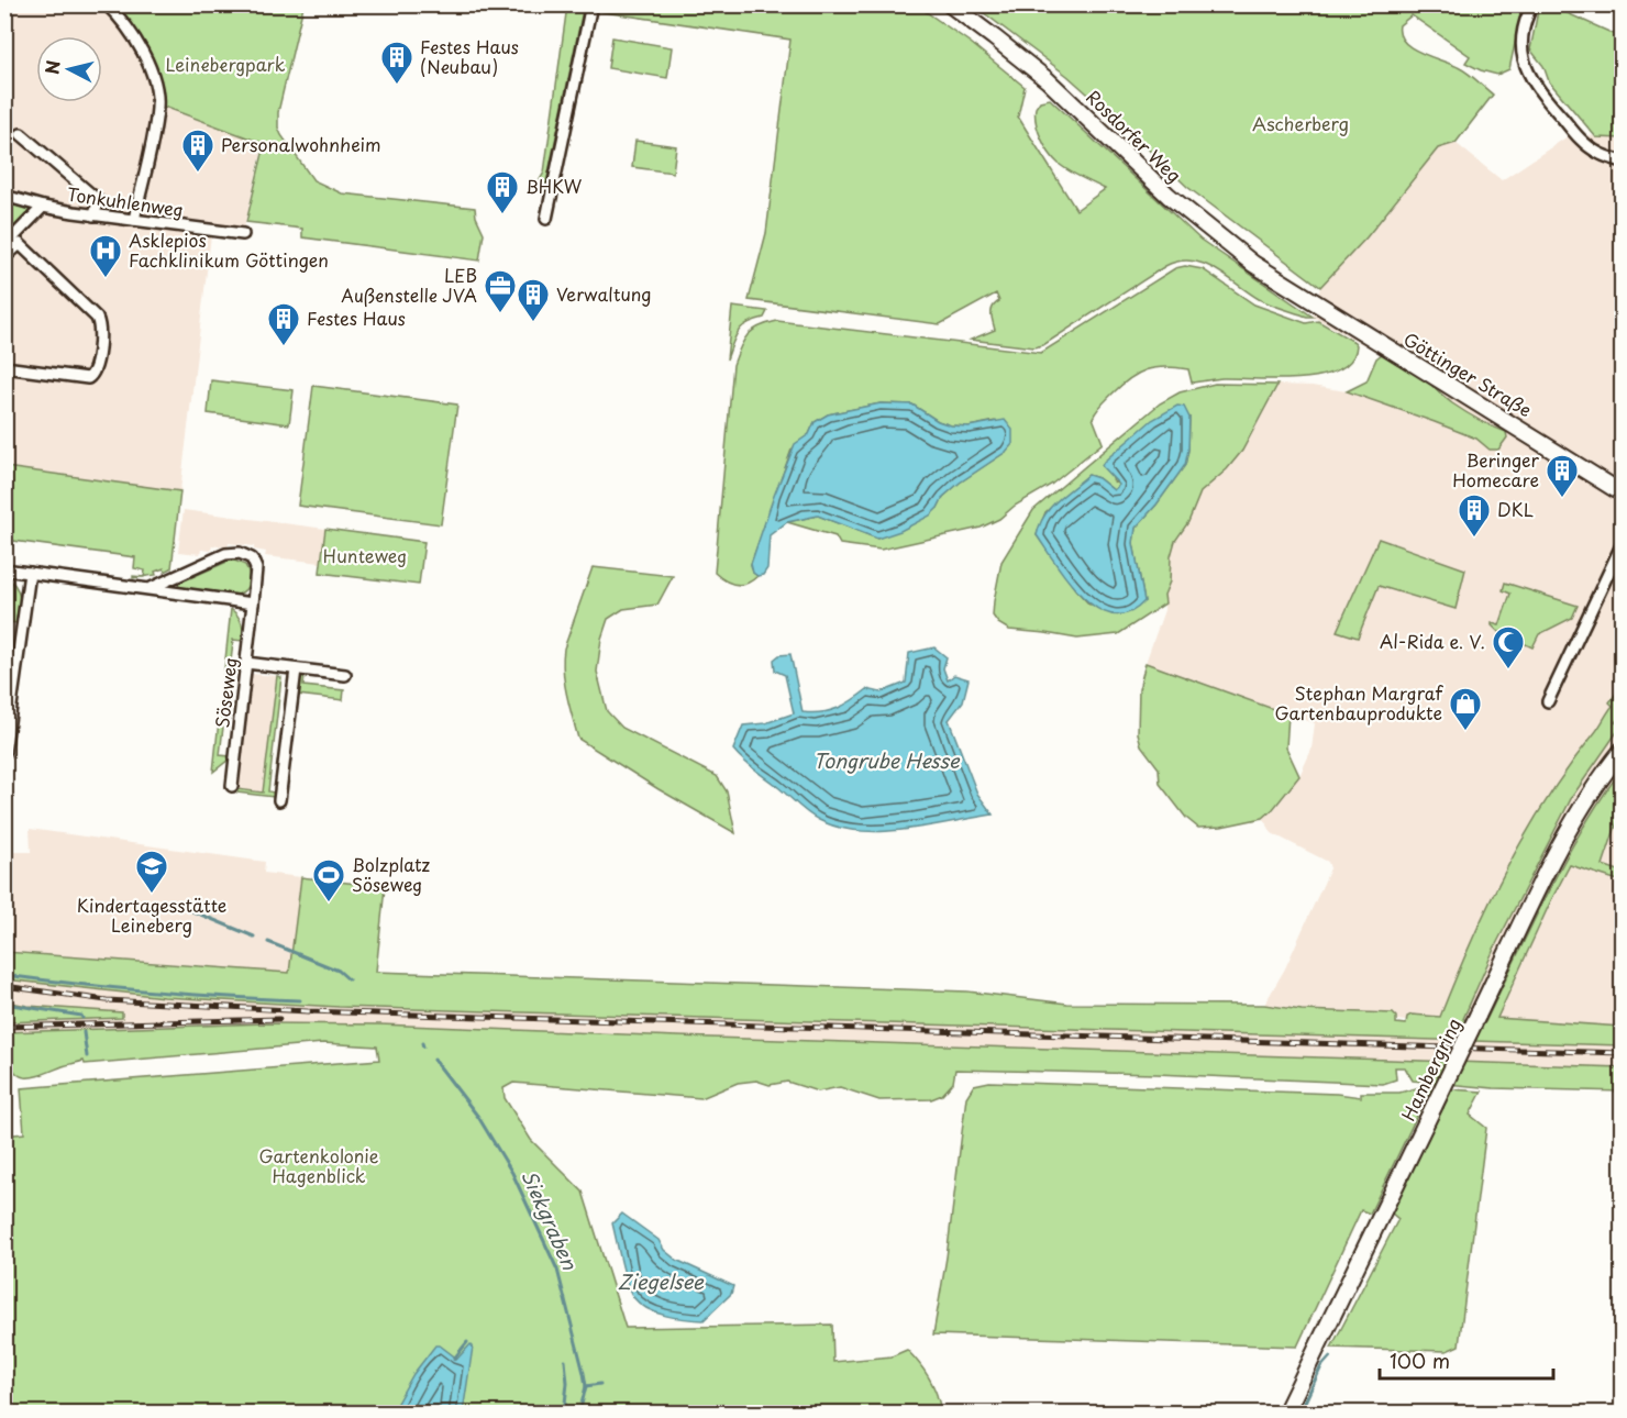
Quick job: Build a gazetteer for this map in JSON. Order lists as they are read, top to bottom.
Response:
{
  "streets": {
    "main road": ["Rosdorfer Weg", "Göttinger Straße", "Hambergring"],
    "street": ["Tonkuhlenweg", "Söseweg"]
  },
  "crossings": [
    ["Rosdorfer Weg", "Göttinger Straße"]
  ],
  "water": ["Tongrube Hesse", "Siekgraben", "Ziegelsee"],
  "parks": [
    "Leinebergpark",
    "Ascherberg",
    "Hunteweg",
    "Gartenkolonie Hagenblick"
  ],
  "places": {
    "building": [
      "Festes Haus (Neubau)",
      "Personalwohnheim",
      "BHKW",
      "Verwaltung",
      "Festes Haus",
      "Beringer Homecare",
      "DKL"
    ],
    "hospital": ["Asklepios Fachklinikum Göttingen"],
    "office": ["LEB Außenstelle JVA"],
    "mosque": ["Al-Rida e. V."],
    "shop": ["Stephan Margraf Gartenbauprodukte"],
    "school or university": ["Kindertagesstätte Leineberg"],
    "sports": ["Bolzplatz Söseweg"]
  },
  "scale_bar": "100 m",
  "north": "left"
}
